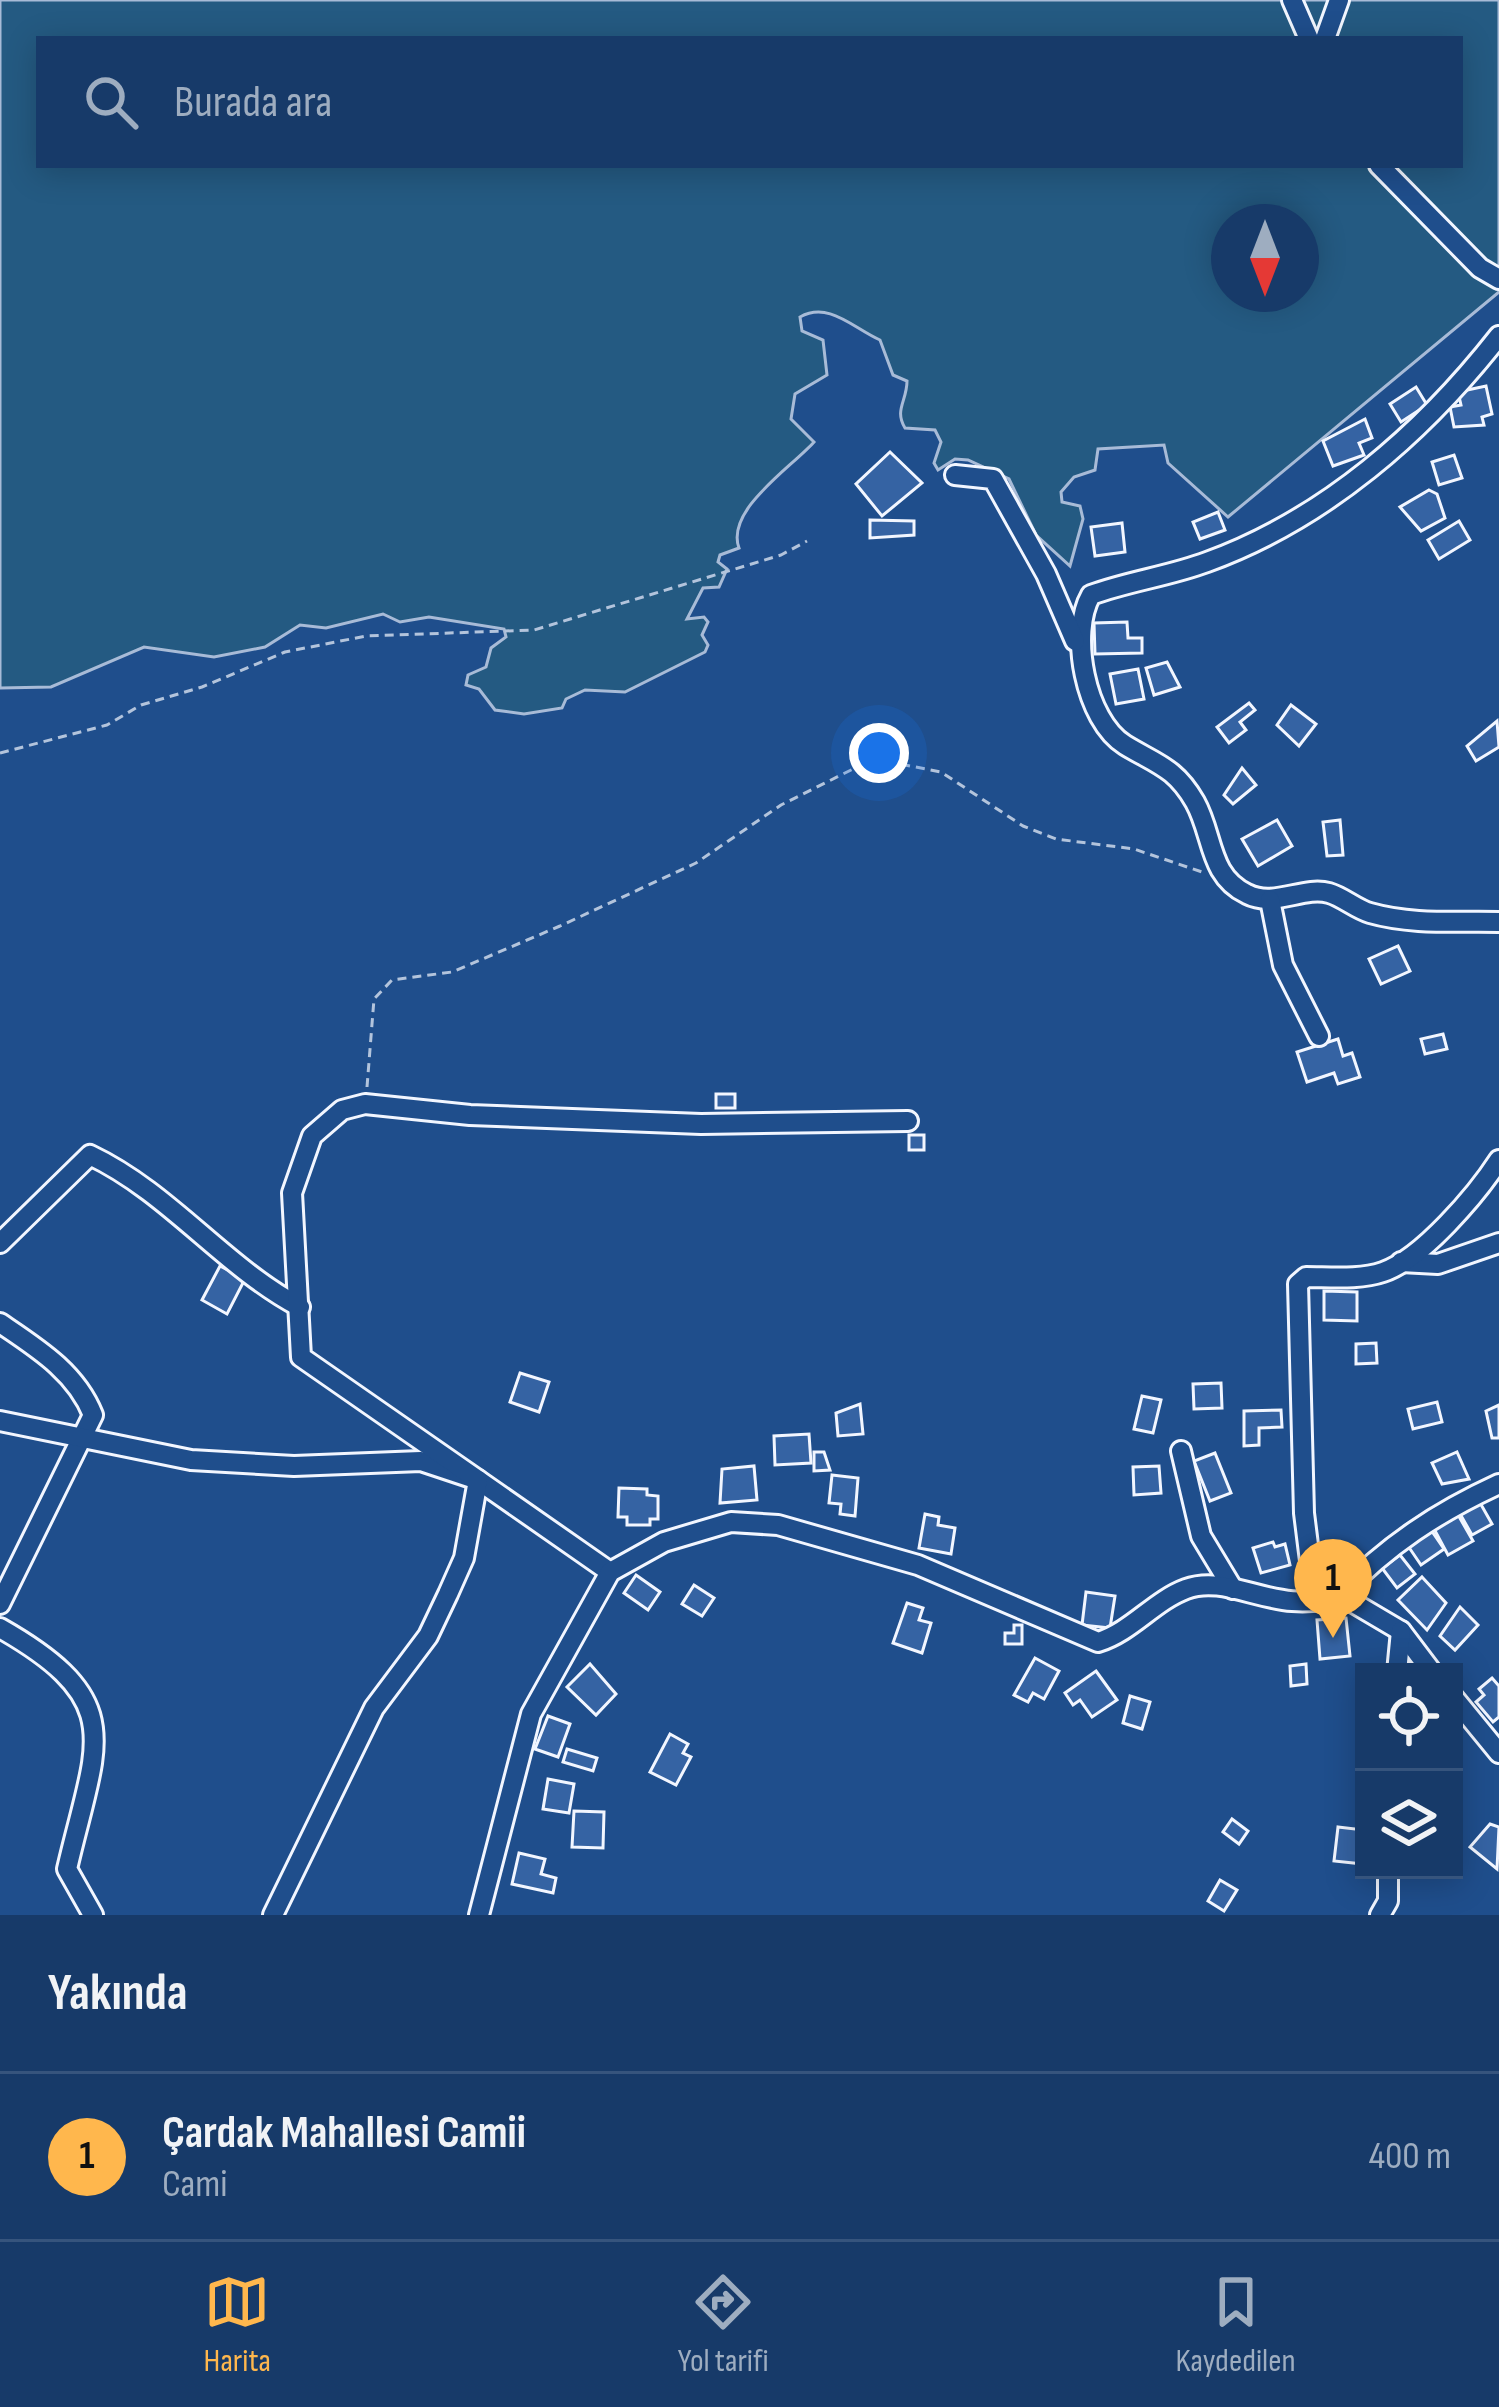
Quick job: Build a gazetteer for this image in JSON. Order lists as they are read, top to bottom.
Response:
{
  "north": "bottom",
  "page": {
    "search": "Burada ara",
    "pins": "1",
    "heading": "Yakında",
    "list": [
      {
        "mark": "1",
        "name": "Çardak Mahallesi Camii",
        "note": "Cami",
        "value": "400 m"
      }
    ],
    "nav": ["Harita", "Yol tarifi", "Kaydedilen"]
  }
}
